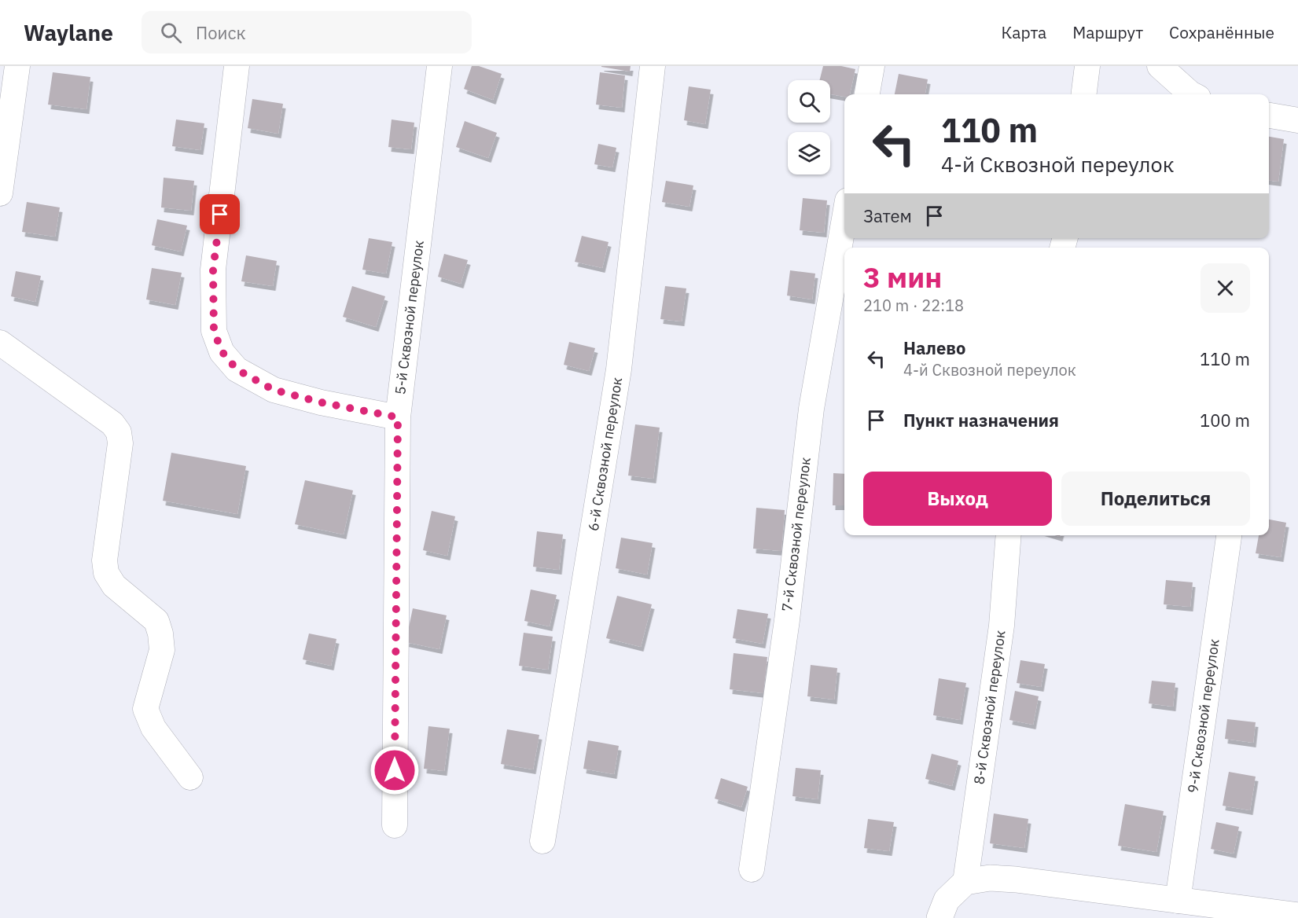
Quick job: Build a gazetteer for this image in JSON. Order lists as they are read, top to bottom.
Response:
{
  "streets": {
    "street": [
      "5-й Сквозной переулок",
      "6-й Сквозной переулок",
      "7-й Сквозной переулок",
      "8-й Сквозной переулок",
      "9-й Сквозной переулок"
    ]
  },
  "page": {
    "header": "Waylane",
    "search": "Поиск",
    "nav": ["Карта", "Маршрут", "Сохранённые"],
    "turn": ["110 m", "4-й Сквозной переулок"],
    "then": "Затем",
    "heading": ["3 мин", "210 m · 22:18"],
    "list": [
      {
        "name": "Налево",
        "note": "4-й Сквозной переулок",
        "value": "110 m"
      },
      {
        "name": "Пункт назначения",
        "value": "100 m"
      }
    ],
    "buttons": ["Выход", "Поделиться"]
  }
}
